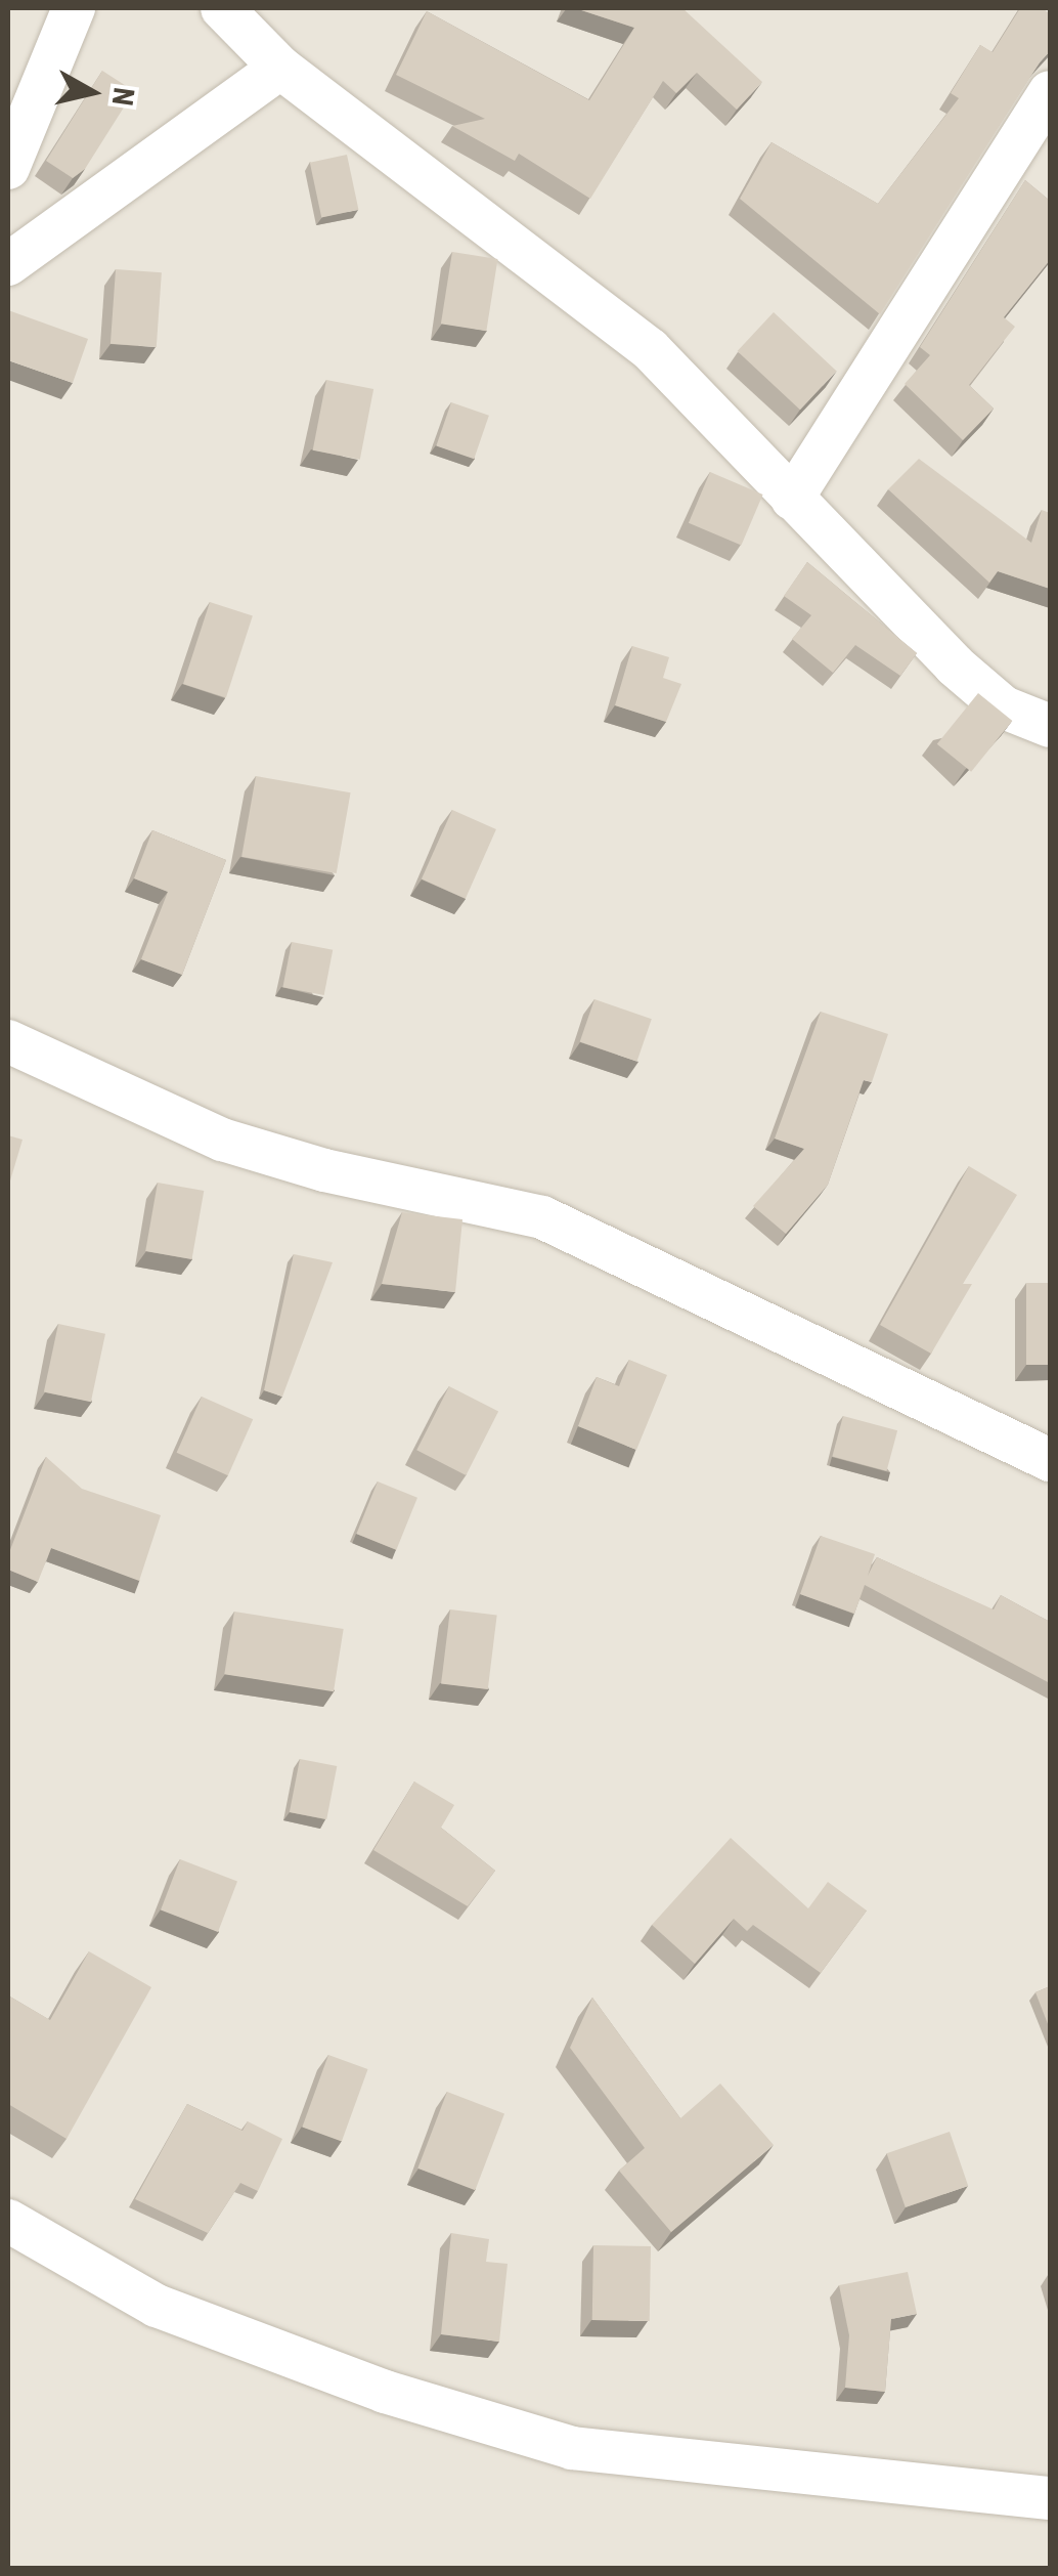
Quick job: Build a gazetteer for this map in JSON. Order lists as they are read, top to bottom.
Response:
{
  "north": "right"
}
